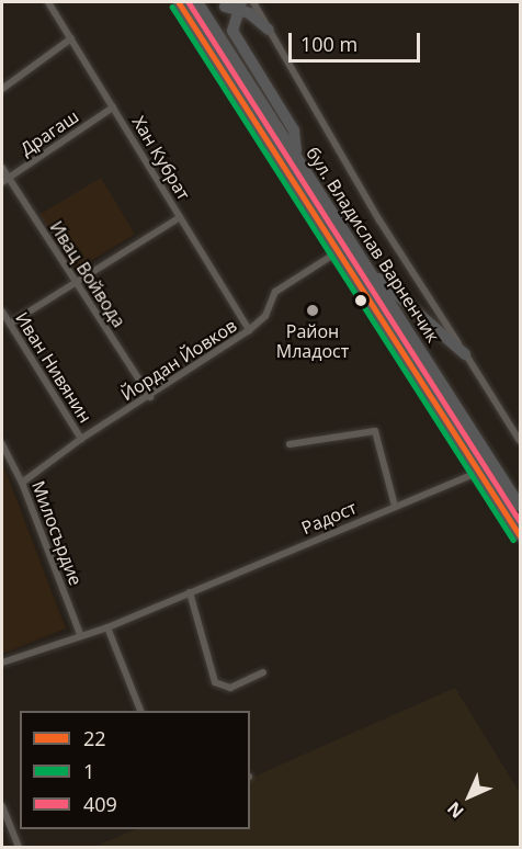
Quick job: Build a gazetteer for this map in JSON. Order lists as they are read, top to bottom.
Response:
{
  "streets": {
    "main road": ["бул. Владислав Варненчик"],
    "street": [
      "Драгаш",
      "Хан Кубрат",
      "Ивац Войвода",
      "Йордан Йовков",
      "Иван Нивянин",
      "Радост",
      "Милосърдие"
    ]
  },
  "crossings": [
    ["Драгаш", "Хан Кубрат"],
    ["Драгаш", "Ивац Войвода"],
    ["Хан Кубрат", "Йордан Йовков"],
    ["бул. Владислав Варненчик", "Йордан Йовков"],
    ["бул. Владислав Варненчик", "Радост"],
    ["Ивац Войвода", "Йордан Йовков"],
    ["Йордан Йовков", "Иван Нивянин"],
    ["Йордан Йовков", "Милосърдие"],
    ["Радост", "Милосърдие"]
  ],
  "places": ["Район Младост"],
  "lines": ["transit line 22", "transit line 409", "transit line 1"],
  "legend": ["22", "1", "409"],
  "scale_bar": "100 m",
  "north": "bottom left"
}
